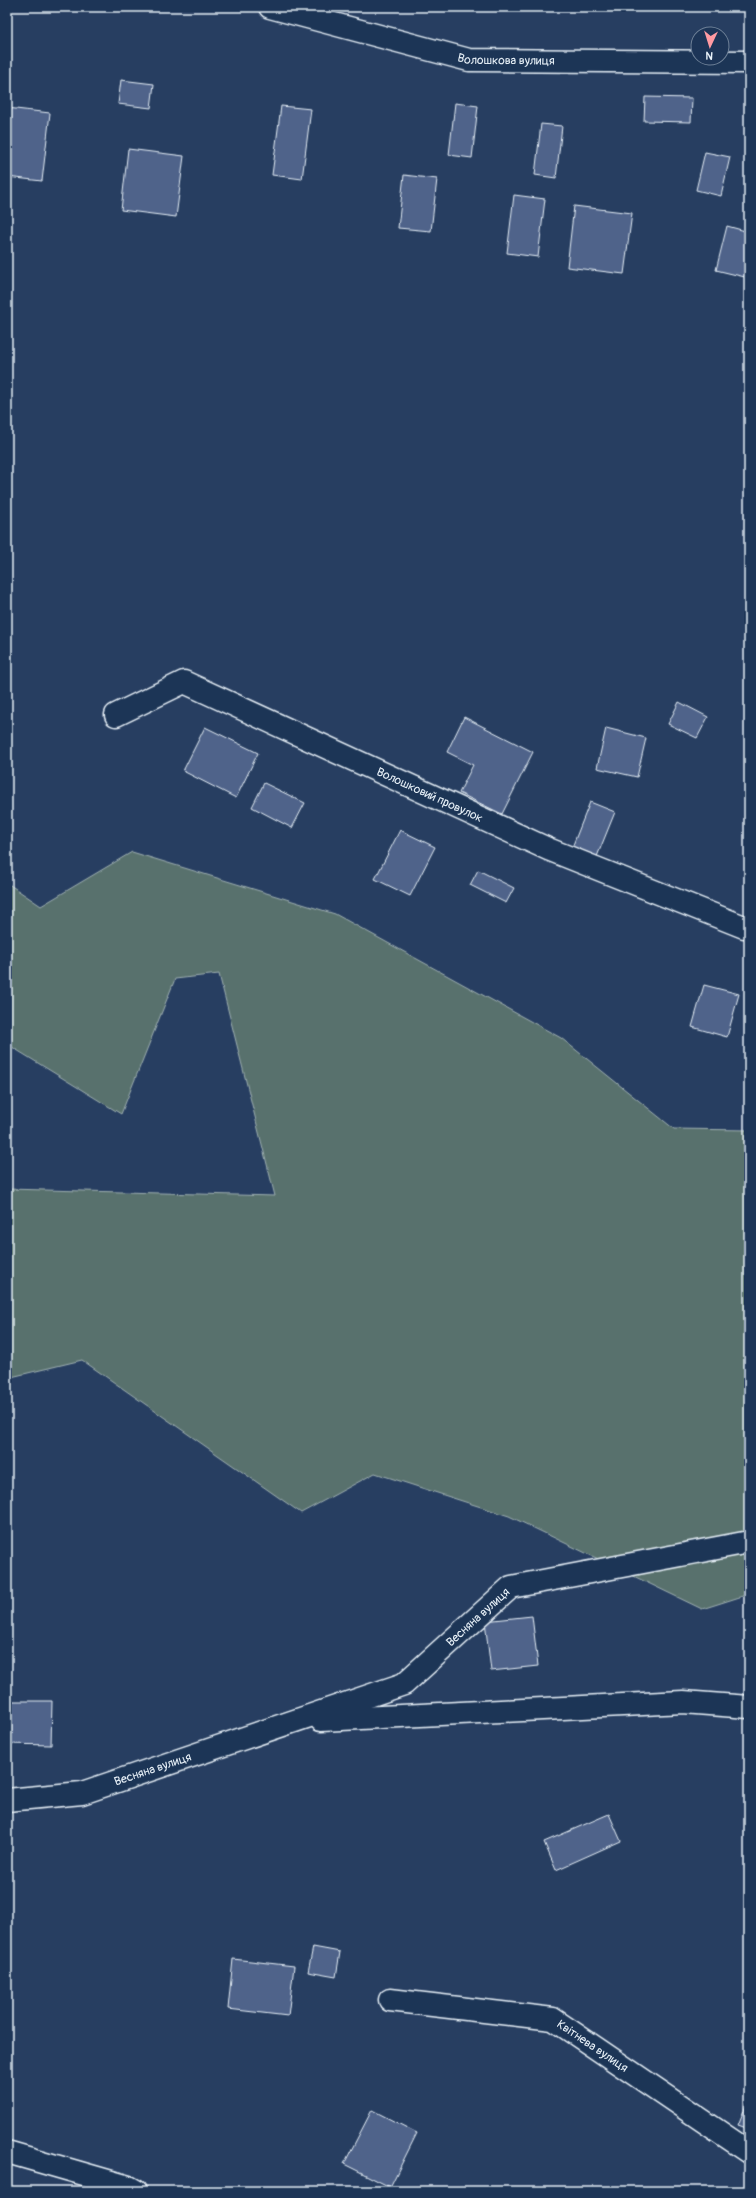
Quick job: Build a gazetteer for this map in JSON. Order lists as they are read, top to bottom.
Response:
{
  "streets": {
    "street": [
      "Волошкова вулиця",
      "Волошковий провулок",
      "Весняна вулиця",
      "Квітнева вулиця"
    ]
  },
  "north": "bottom"
}
